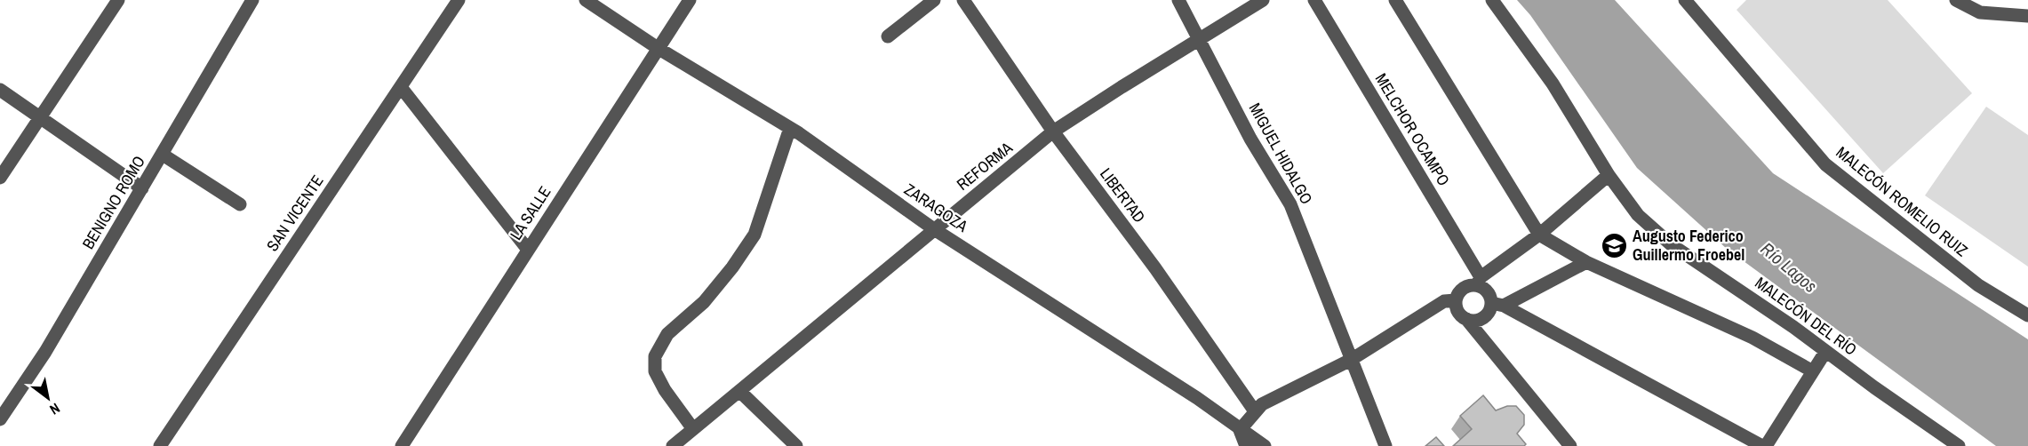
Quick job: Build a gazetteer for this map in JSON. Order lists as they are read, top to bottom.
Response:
{
  "streets": {
    "street": [
      "MELCHOR OCAMPO",
      "MIGUEL HIDALGO",
      "REFORMA",
      "LIBERTAD",
      "MALECÓN ROMELIO RUIZ",
      "BENIGNO ROMO",
      "ZARAGOZA",
      "SAN VICENTE",
      "LA SALLE",
      "MALECÓN DEL RÍO"
    ]
  },
  "crossings": [
    ["MIGUEL HIDALGO", "REFORMA"],
    ["REFORMA", "LIBERTAD"],
    ["REFORMA", "ZARAGOZA"],
    ["ZARAGOZA", "LA SALLE"]
  ],
  "water": ["Río Lagos"],
  "places": {
    "school or university": ["Augusto Federico Guillermo Froebel"]
  },
  "north": "bottom right"
}
